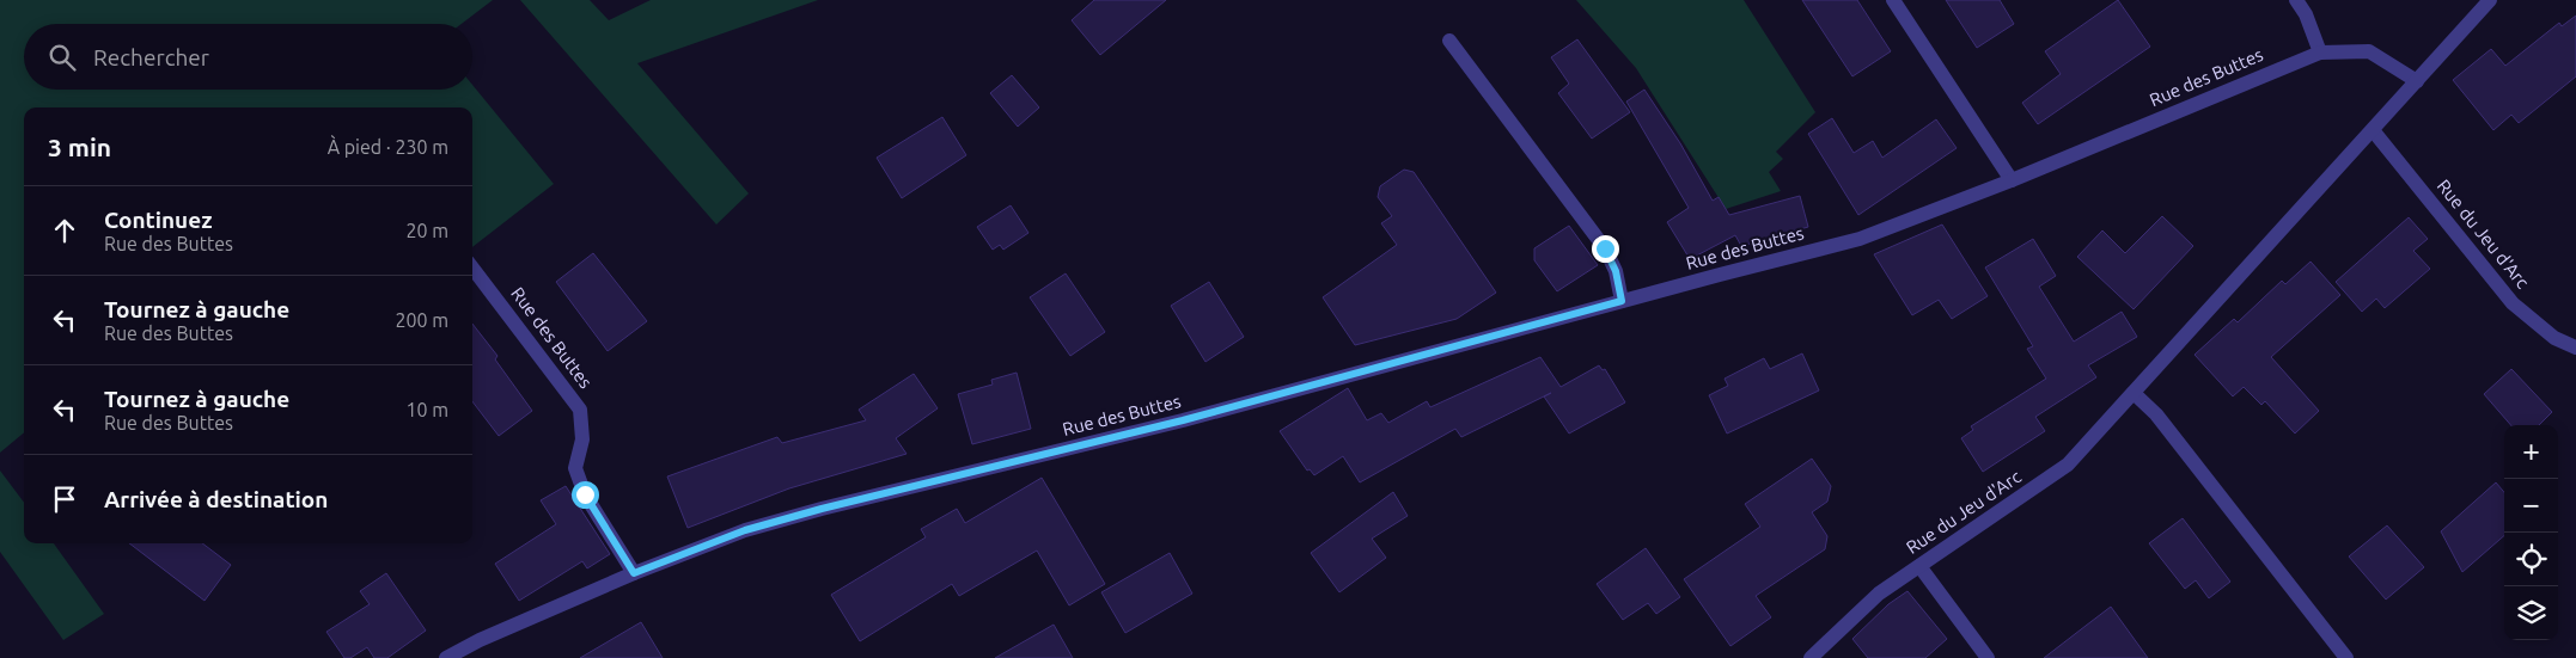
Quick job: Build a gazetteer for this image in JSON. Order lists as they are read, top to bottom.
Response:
{
  "streets": {
    "street": ["Rue des Buttes", "Rue du Jeu d'Arc"]
  },
  "crossings": [
    ["Rue des Buttes", "Rue du Jeu d'Arc"]
  ],
  "page": {
    "search": "Rechercher",
    "heading": ["3 min", "À pied · 230 m"],
    "list": [
      ["Continuez", "Rue des Buttes", "20 m"],
      ["Tournez à gauche", "Rue des Buttes", "200 m"],
      ["Tournez à gauche", "Rue des Buttes", "10 m"],
      "Arrivée à destination"
    ],
    "map_buttons": ["+", "−"]
  }
}
